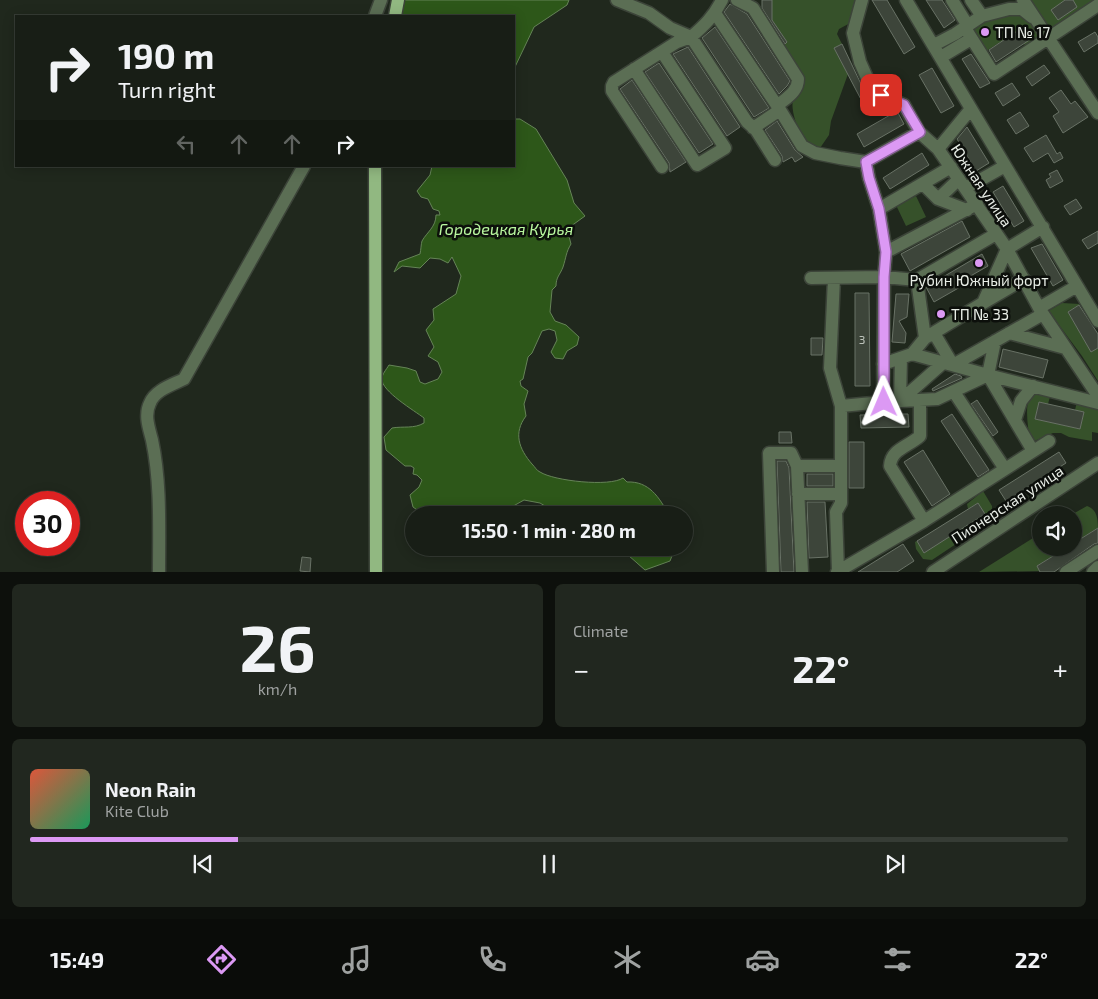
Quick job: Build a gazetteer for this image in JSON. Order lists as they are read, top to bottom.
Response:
{
  "streets": {
    "street": ["Южная улица", "Пионерская улица"]
  },
  "water": ["Городецкая Курья"],
  "places": ["ТП № 17", "Рубин Южный форт", "ТП № 33"],
  "house_numbers": ["3"],
  "page": {
    "turn": ["190 m", "Turn right"],
    "limit": "30",
    "trip": "15:50 · 1 min · 280 m",
    "tile": [
      ["26", "km/h"],
      "Climate"
    ],
    "heat": ["−", "22°", "+"],
    "song": ["Neon Rain", "Kite Club"],
    "tabs": ["15:49", "22°"]
  }
}
